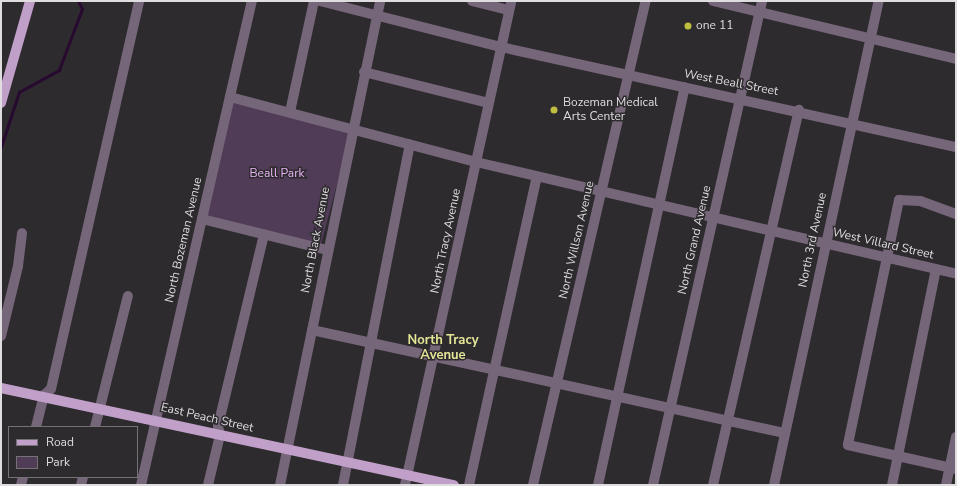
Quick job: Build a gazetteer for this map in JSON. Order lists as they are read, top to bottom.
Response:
{
  "streets": {
    "main road": ["East Peach Street"],
    "street": [
      "West Beall Street",
      "North Bozeman Avenue",
      "North Black Avenue",
      "North Willson Avenue",
      "North Grand Avenue",
      "North 3rd Avenue",
      "North Tracy Avenue",
      "West Villard Street"
    ]
  },
  "crossings": [
    ["West Beall Street", "North Black Avenue"],
    ["West Beall Street", "North Willson Avenue"],
    ["West Beall Street", "North Grand Avenue"],
    ["West Beall Street", "North 3rd Avenue"],
    ["West Beall Street", "North Tracy Avenue"],
    ["North Bozeman Avenue", "West Villard Street"],
    ["North Bozeman Avenue", "East Peach Street"],
    ["North Black Avenue", "West Villard Street"],
    ["North Black Avenue", "East Peach Street"],
    ["North Willson Avenue", "West Villard Street"],
    ["North Grand Avenue", "West Villard Street"],
    ["North 3rd Avenue", "West Villard Street"],
    ["North Tracy Avenue", "West Villard Street"],
    ["North Tracy Avenue", "East Peach Street"]
  ],
  "districts": ["North Tracy Avenue"],
  "parks": ["Beall Park"],
  "places": ["one 11", "Bozeman Medical Arts Center"],
  "legend": ["Road", "Park"]
}
